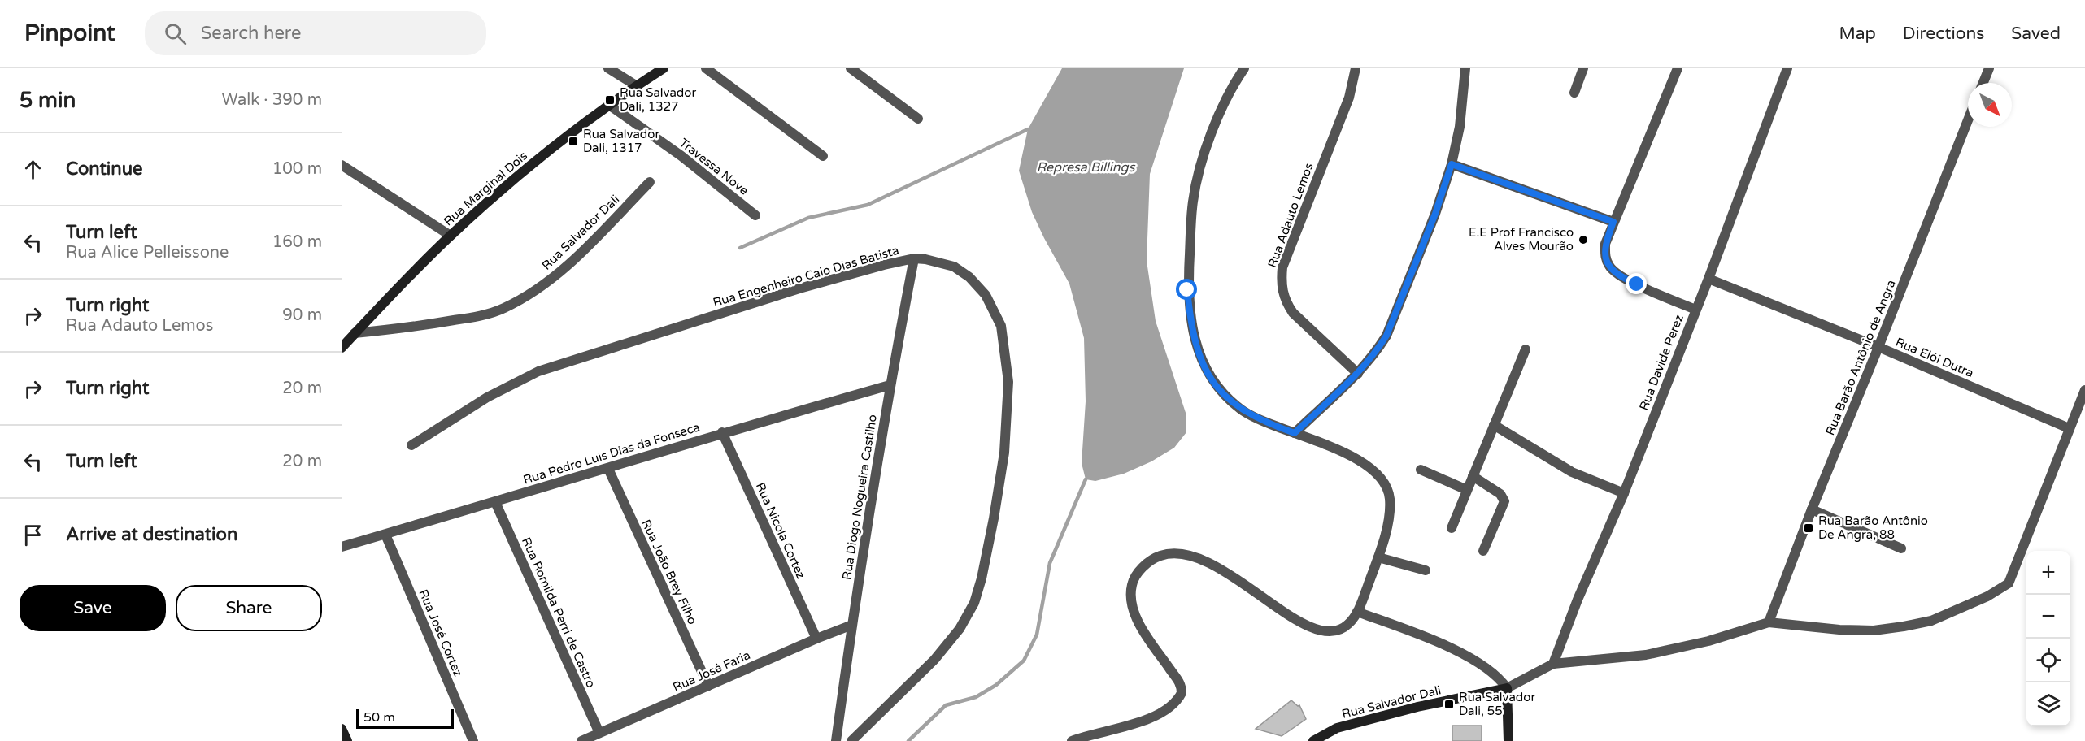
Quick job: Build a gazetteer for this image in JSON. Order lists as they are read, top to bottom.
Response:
{
  "streets": {
    "street": [
      "Travessa Nove",
      "Rua Marginal Dois",
      "Rua Adauto Lemos",
      "Rua Salvador Dali",
      "Rua Engenheiro Caio Dias Batista",
      "Rua Barão Antônio de Angra",
      "Rua Elói Dutra",
      "Rua Davide Perez",
      "Rua Pedro Luis Dias da Fonseca",
      "Rua Diogo Nogueira Castilho",
      "Rua Nicola Cortez",
      "Rua João Brey Filho",
      "Rua Romilda Perri de Castro",
      "Rua José Cortez",
      "Rua José Faria"
    ]
  },
  "crossings": [
    ["Travessa Nove", "Rua Marginal Dois"],
    ["Rua Marginal Dois", "Rua Salvador Dali"],
    ["Rua Engenheiro Caio Dias Batista", "Rua Diogo Nogueira Castilho"],
    ["Rua Barão Antônio de Angra", "Rua Elói Dutra"],
    ["Rua Elói Dutra", "Rua Davide Perez"],
    ["Rua Pedro Luis Dias da Fonseca", "Rua Diogo Nogueira Castilho"],
    ["Rua Pedro Luis Dias da Fonseca", "Rua Nicola Cortez"],
    ["Rua Pedro Luis Dias da Fonseca", "Rua João Brey Filho"],
    ["Rua Pedro Luis Dias da Fonseca", "Rua Romilda Perri de Castro"],
    ["Rua Pedro Luis Dias da Fonseca", "Rua José Cortez"],
    ["Rua Diogo Nogueira Castilho", "Rua José Faria"],
    ["Rua Nicola Cortez", "Rua José Faria"],
    ["Rua João Brey Filho", "Rua José Faria"],
    ["Rua Romilda Perri de Castro", "Rua José Faria"]
  ],
  "water": ["Represa Billings"],
  "places": {
    "transit": [
      "Rua Salvador Dali, 1327",
      "Rua Salvador Dali, 1317",
      "Rua Barão Antônio De Angra, 88",
      "Rua Salvador Dali, 55"
    ],
    "other": ["E.E Prof Francisco Alves Mourão"]
  },
  "scale_bar": "50 m",
  "north": "bottom right",
  "page": {
    "header": "Pinpoint",
    "search": "Search here",
    "nav": ["Map", "Directions", "Saved"],
    "heading": ["5 min", "Walk · 390 m"],
    "list": [
      ["Continue", "100 m"],
      ["Turn left", "Rua Alice Pelleissone", "160 m"],
      ["Turn right", "Rua Adauto Lemos", "90 m"],
      ["Turn right", "20 m"],
      ["Turn left", "20 m"],
      "Arrive at destination"
    ],
    "map_buttons": ["+", "−"],
    "buttons": ["Save", "Share"],
    "scale": "50 m"
  }
}
